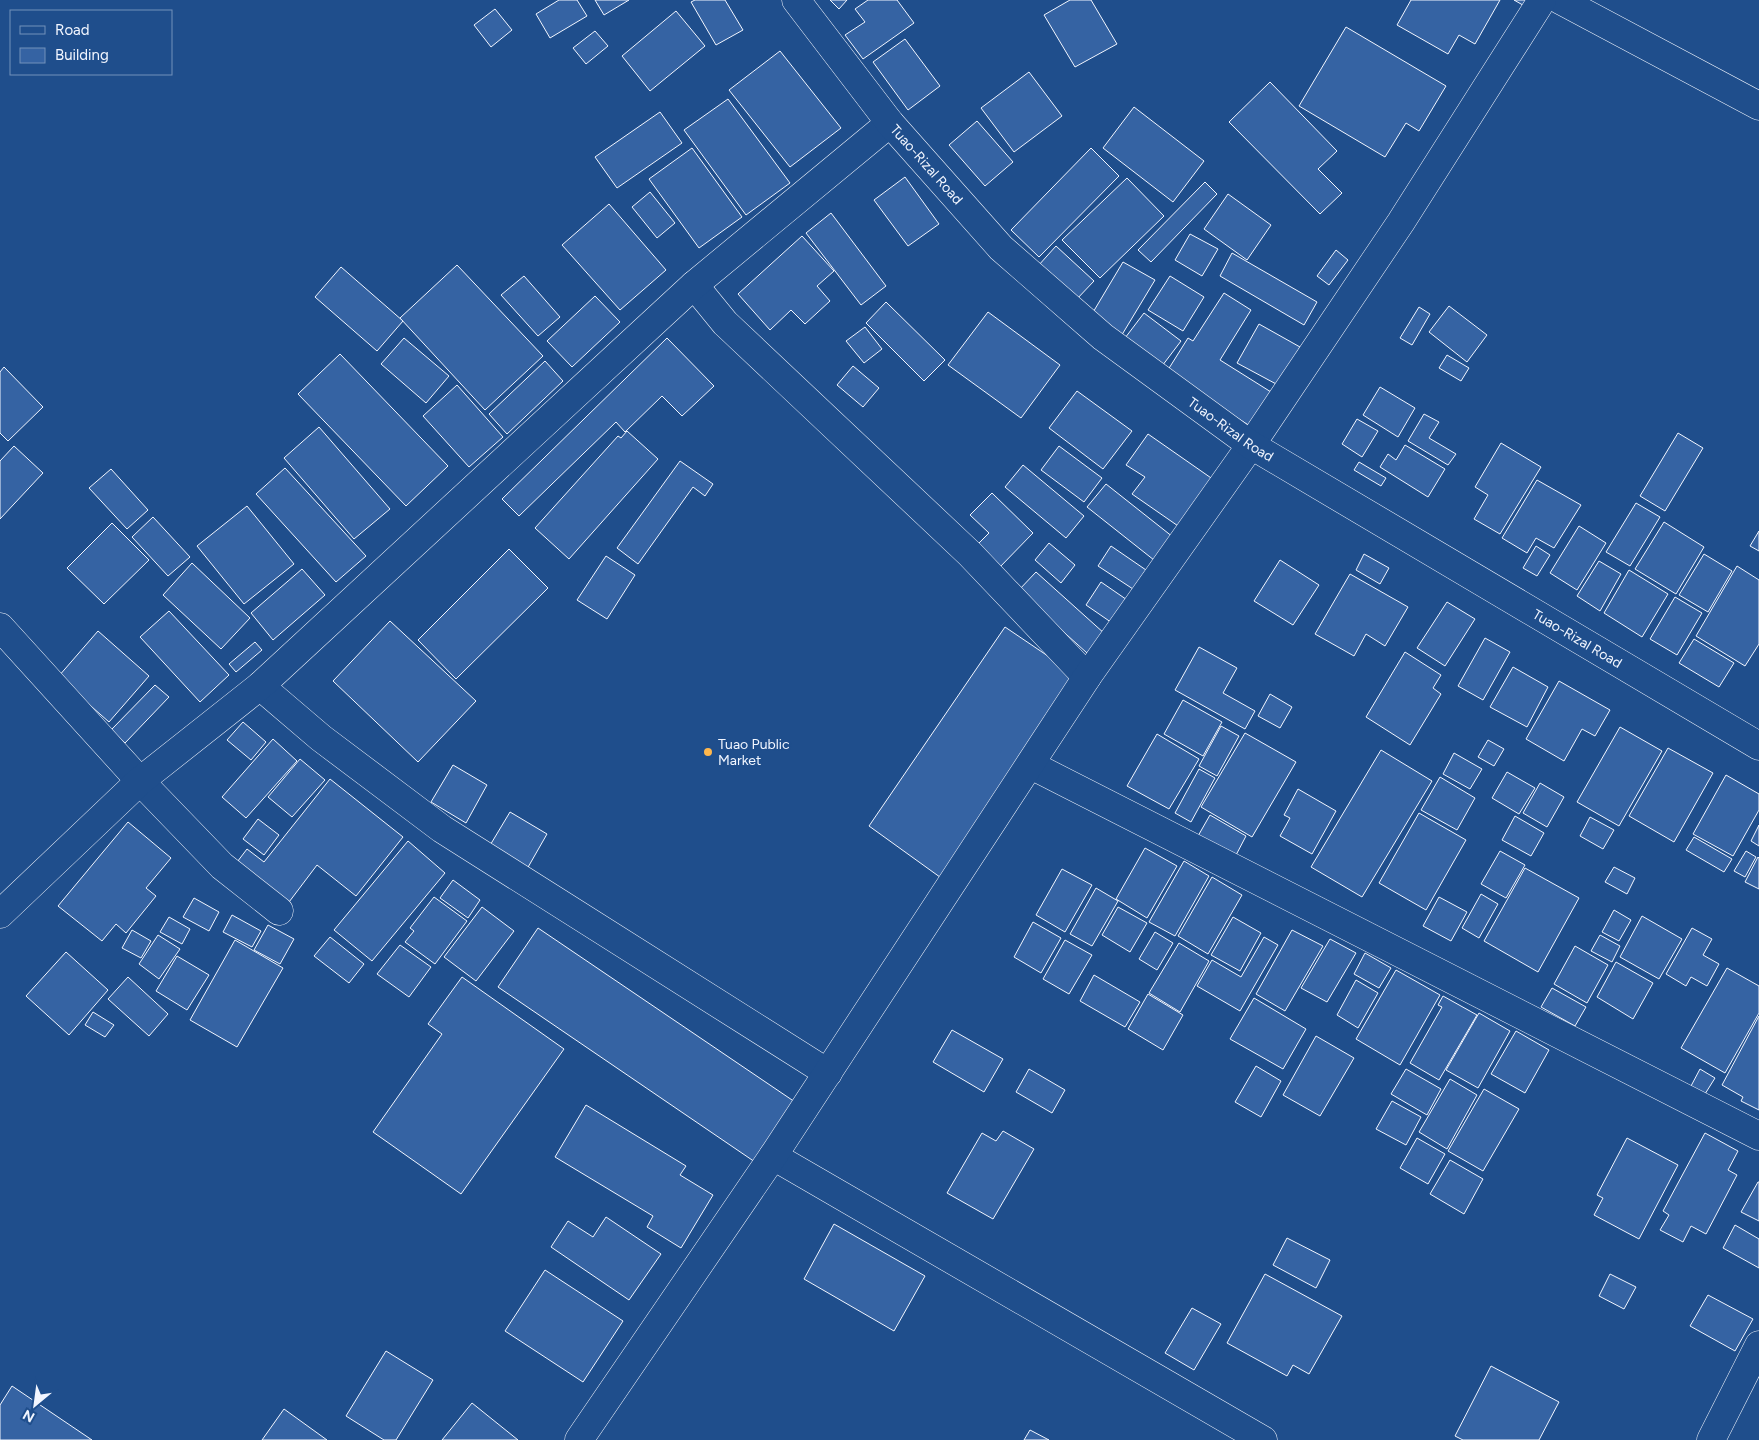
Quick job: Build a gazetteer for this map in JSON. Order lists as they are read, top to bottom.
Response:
{
  "streets": {
    "street": ["Tuao-Rizal Road"]
  },
  "places": ["Tuao Public Market"],
  "legend": ["Road", "Building"],
  "north": "bottom left"
}
